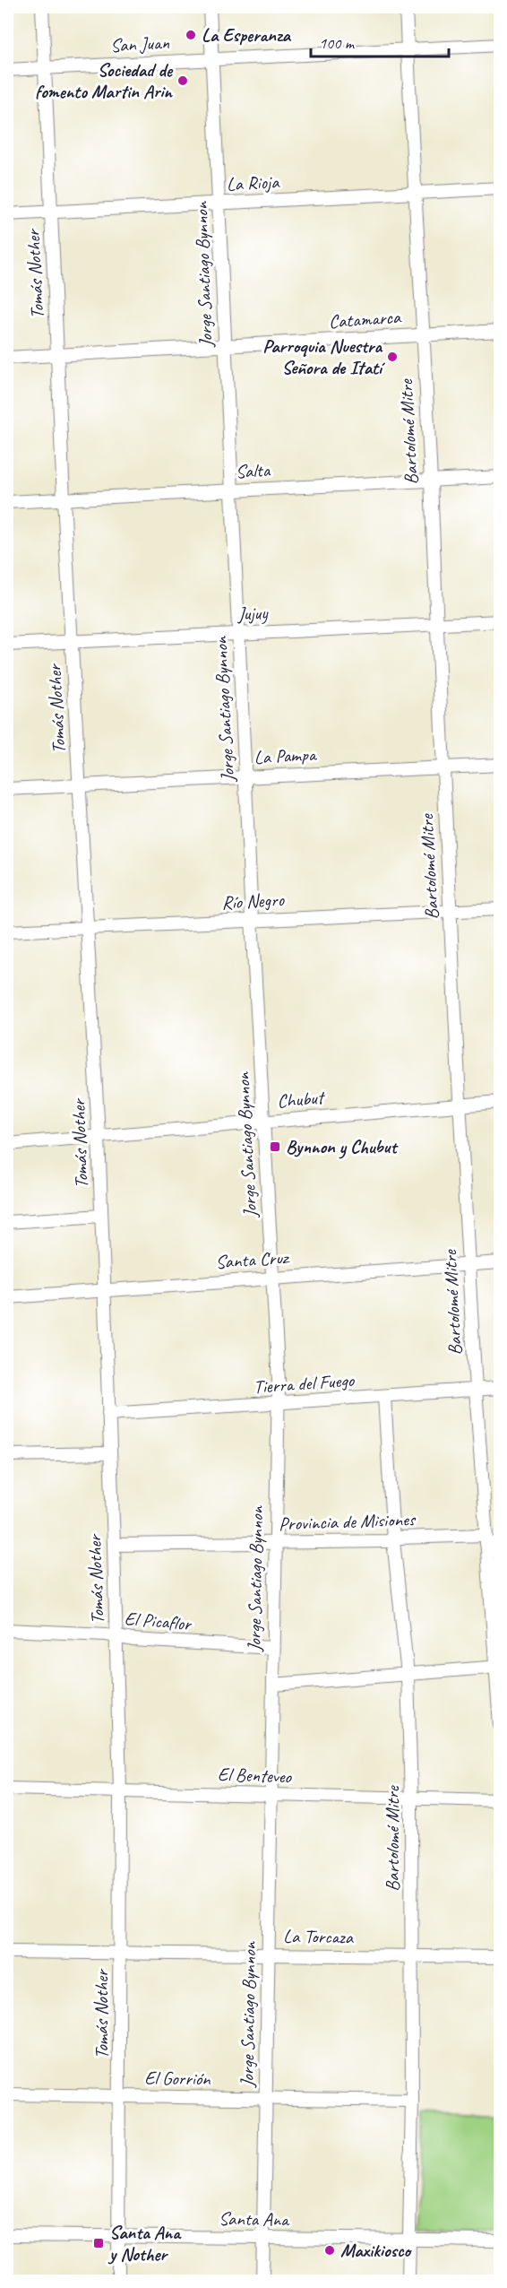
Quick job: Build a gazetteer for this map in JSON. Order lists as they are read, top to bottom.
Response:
{
  "streets": {
    "street": [
      "San Juan",
      "La Rioja",
      "Tomás Nother",
      "Jorge Santiago Bynnon",
      "Catamarca",
      "Bartolomé Mitre",
      "Salta",
      "Jujuy",
      "La Pampa",
      "Río Negro",
      "Chubut",
      "Santa Cruz",
      "Tierra del Fuego",
      "Provincia de Misiones",
      "El Picaflor",
      "El Benteveo",
      "La Torcaza",
      "El Gorrión",
      "Santa Ana"
    ]
  },
  "crossings": [
    ["San Juan", "Tomás Nother"],
    ["San Juan", "Jorge Santiago Bynnon"],
    ["San Juan", "Bartolomé Mitre"],
    ["La Rioja", "Tomás Nother"],
    ["La Rioja", "Jorge Santiago Bynnon"],
    ["La Rioja", "Bartolomé Mitre"],
    ["Tomás Nother", "Catamarca"],
    ["Tomás Nother", "Salta"],
    ["Tomás Nother", "Jujuy"],
    ["Tomás Nother", "La Pampa"],
    ["Tomás Nother", "Río Negro"],
    ["Tomás Nother", "Chubut"],
    ["Tomás Nother", "Santa Cruz"],
    ["Tomás Nother", "Tierra del Fuego"],
    ["Tomás Nother", "Provincia de Misiones"],
    ["Tomás Nother", "El Picaflor"],
    ["Tomás Nother", "El Benteveo"],
    ["Tomás Nother", "La Torcaza"],
    ["Tomás Nother", "El Gorrión"],
    ["Tomás Nother", "Santa Ana"],
    ["Jorge Santiago Bynnon", "Catamarca"],
    ["Jorge Santiago Bynnon", "Salta"],
    ["Jorge Santiago Bynnon", "Jujuy"],
    ["Jorge Santiago Bynnon", "La Pampa"],
    ["Jorge Santiago Bynnon", "Río Negro"],
    ["Jorge Santiago Bynnon", "Chubut"],
    ["Jorge Santiago Bynnon", "Santa Cruz"],
    ["Jorge Santiago Bynnon", "Tierra del Fuego"],
    ["Jorge Santiago Bynnon", "Provincia de Misiones"],
    ["Jorge Santiago Bynnon", "El Picaflor"],
    ["Jorge Santiago Bynnon", "El Benteveo"],
    ["Jorge Santiago Bynnon", "La Torcaza"],
    ["Jorge Santiago Bynnon", "El Gorrión"],
    ["Jorge Santiago Bynnon", "Santa Ana"],
    ["Catamarca", "Bartolomé Mitre"],
    ["Bartolomé Mitre", "Salta"],
    ["Bartolomé Mitre", "Jujuy"],
    ["Bartolomé Mitre", "La Pampa"],
    ["Bartolomé Mitre", "Río Negro"],
    ["Bartolomé Mitre", "Chubut"],
    ["Bartolomé Mitre", "Santa Cruz"],
    ["Bartolomé Mitre", "Tierra del Fuego"],
    ["Bartolomé Mitre", "Provincia de Misiones"],
    ["Bartolomé Mitre", "El Benteveo"],
    ["Bartolomé Mitre", "La Torcaza"],
    ["Bartolomé Mitre", "El Gorrión"],
    ["Bartolomé Mitre", "Santa Ana"]
  ],
  "places": {
    "other": [
      "La Esperanza",
      "Sociedad de fomento Martin Arin",
      "Parroquia Nuestra Señora de Itatí",
      "Maxikiosco"
    ],
    "transit": ["Bynnon y Chubut", "Santa Ana y Nother"]
  },
  "scale_bar": "100 m"
}
